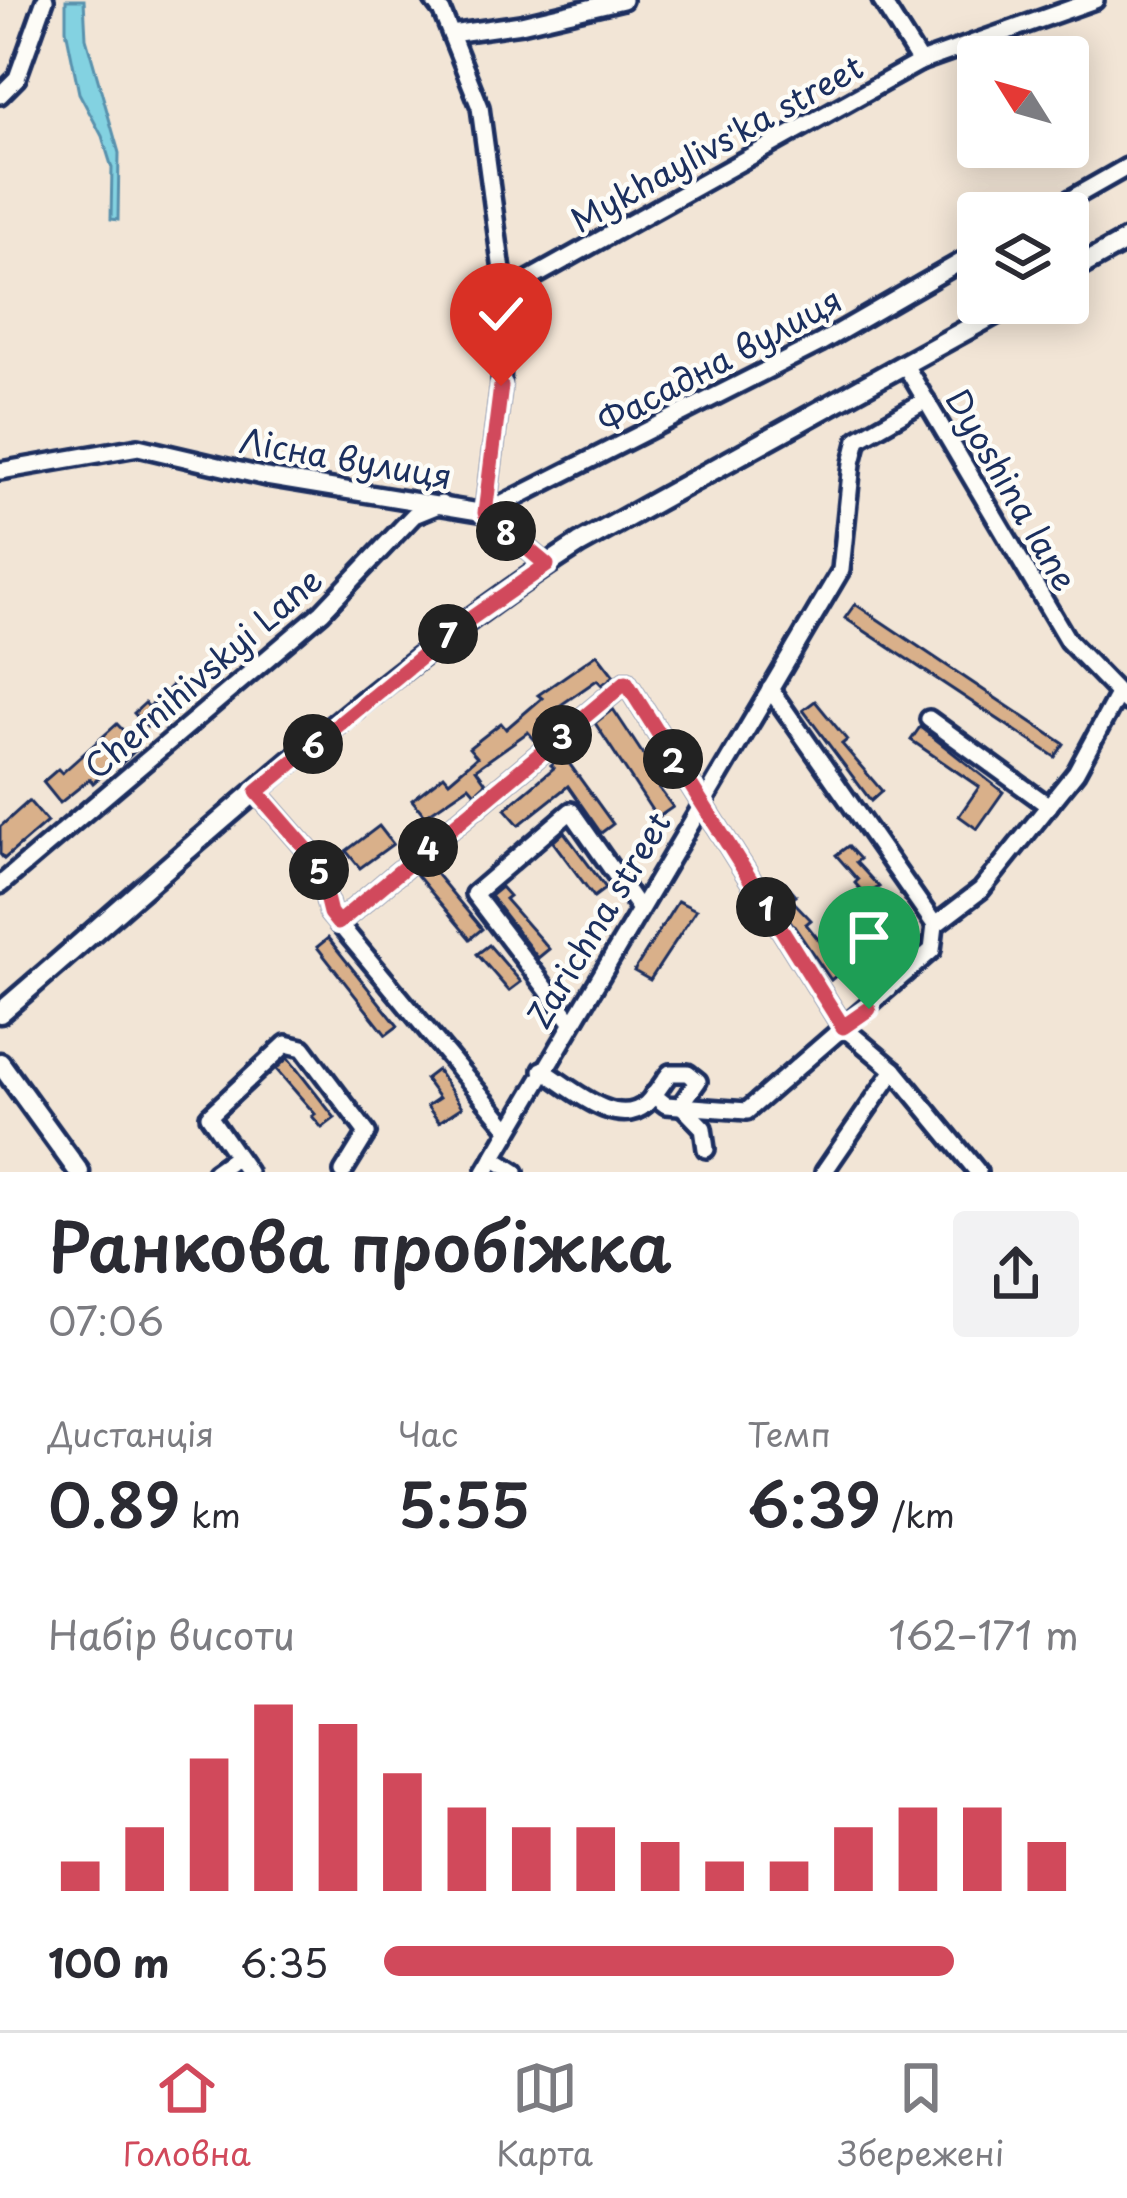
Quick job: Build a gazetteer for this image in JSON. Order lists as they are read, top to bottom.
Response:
{
  "streets": {
    "street": [
      "Mykhaylivsʹka street",
      "Фасадна вулиця",
      "Лісна вулиця",
      "Dyoshina lane",
      "Chernihivskyi Lane",
      "Zarichna street"
    ]
  },
  "crossings": [
    ["Mykhaylivsʹka street", "Лісна вулиця"],
    ["Фасадна вулиця", "Лісна вулиця"],
    ["Лісна вулиця", "Chernihivskyi Lane"],
    ["Dyoshina lane", "Zarichna street"]
  ],
  "north": "top left",
  "page": {
    "pins": [
      "8",
      "7",
      "3",
      "6",
      "2",
      "4",
      "5",
      "1"
    ],
    "heading": ["Ранкова пробіжка", "07:06"],
    "stats": [
      ["Дистанція", "0.89 km"],
      ["Час", "5:55"],
      ["Темп", "6:39 /km"]
    ],
    "chart": ["Набір висоти", "162–171 m"],
    "list": [
      {
        "name": "100 m",
        "note": "6:35"
      }
    ],
    "tabs": ["Головна", "Карта", "Збережені"]
  }
}
